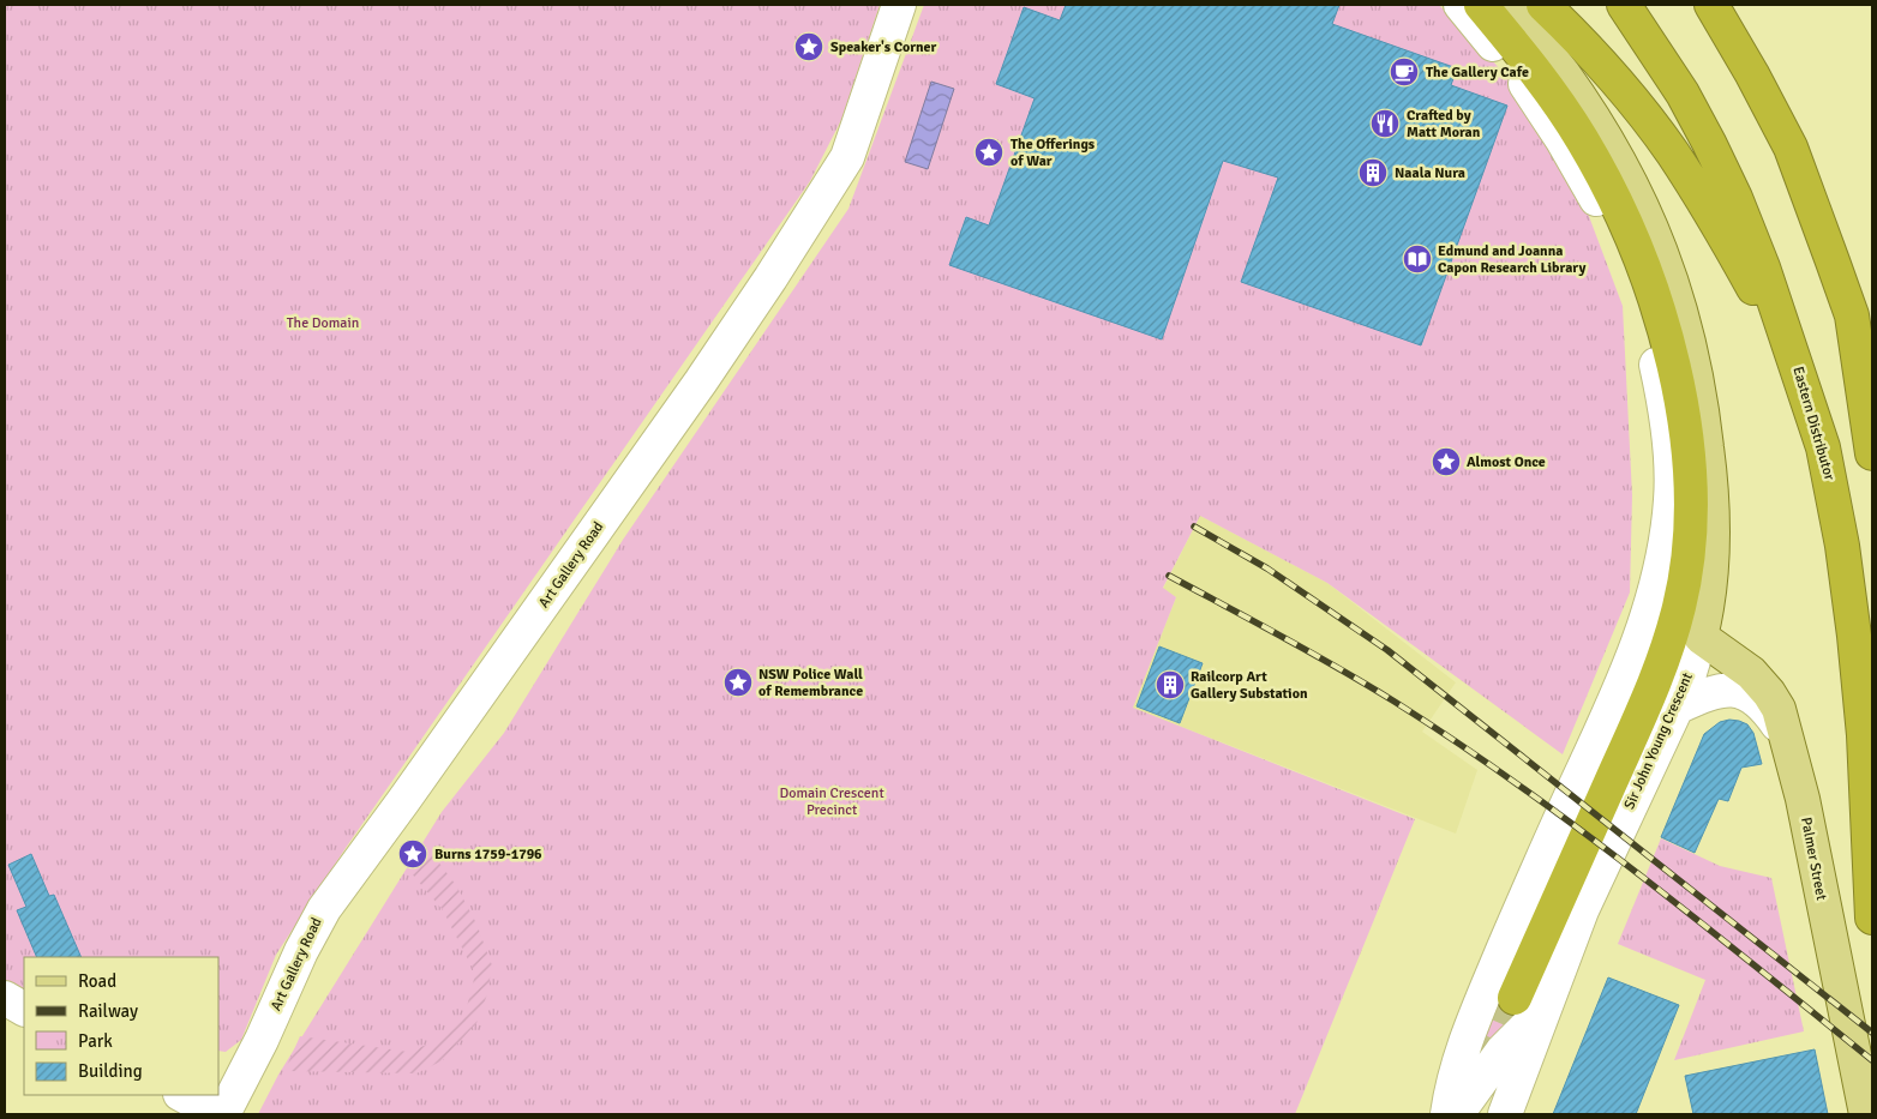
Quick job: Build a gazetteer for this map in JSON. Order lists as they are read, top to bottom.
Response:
{
  "streets": {
    "highway": ["Eastern Distributor"],
    "main road": ["Sir John Young Crescent", "Palmer Street"],
    "street": ["Art Gallery Road"]
  },
  "crossings": [
    ["Sir John Young Crescent", "Palmer Street"]
  ],
  "parks": ["The Domain", "Domain Crescent Precinct"],
  "places": {
    "place": [
      "Speaker's Corner",
      "The Offerings of War",
      "Almost Once",
      "NSW Police Wall of Remembrance",
      "Burns 1759-1796"
    ],
    "cafe": ["The Gallery Cafe"],
    "restaurant": ["Crafted by Matt Moran"],
    "building": ["Naala Nura", "Railcorp Art Gallery Substation"],
    "library": ["Edmund and Joanna Capon Research Library"]
  },
  "legend": [
    "Road",
    "Railway",
    "Park",
    "Building"
  ]
}
